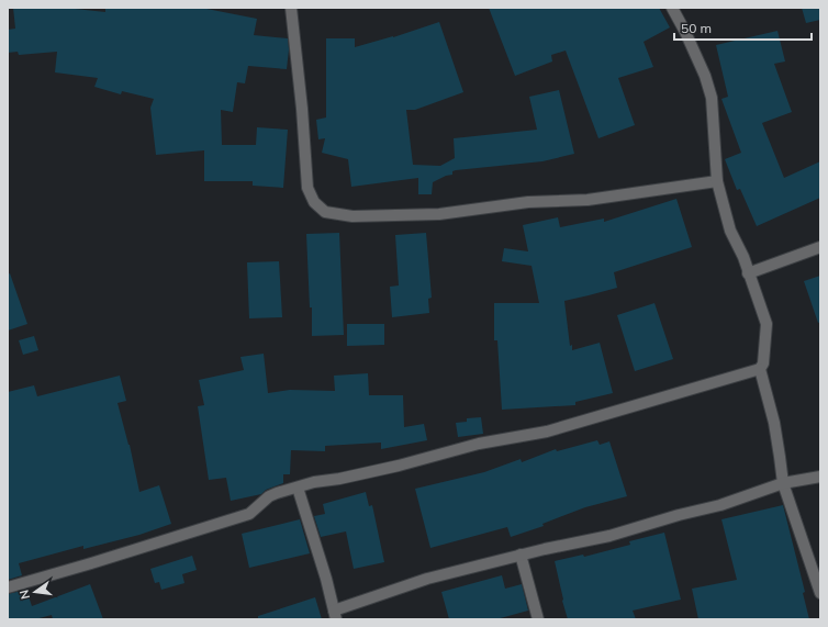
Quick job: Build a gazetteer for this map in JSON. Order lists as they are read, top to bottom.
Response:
{
  "scale_bar": "50 m",
  "north": "left"
}
